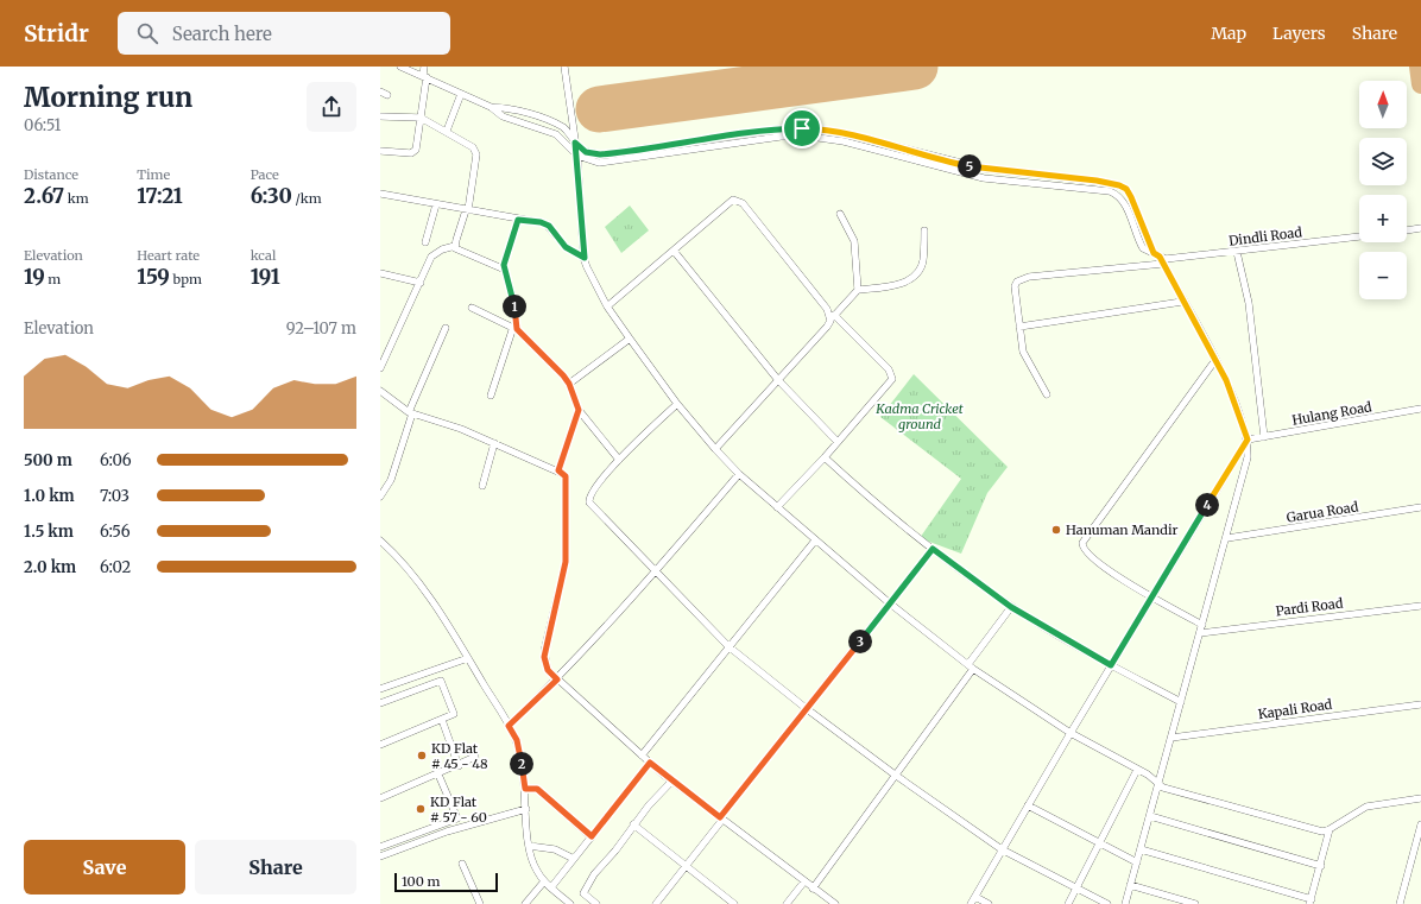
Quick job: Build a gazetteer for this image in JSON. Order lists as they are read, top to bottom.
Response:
{
  "streets": {
    "street": [
      "Dindli Road",
      "Hulang Road",
      "Garua Road",
      "Pardi Road",
      "Kapali Road"
    ]
  },
  "parks": ["Kadma Cricket ground"],
  "places": ["Hanuman Mandir", "KD Flat # 45 - 48", "KD Flat # 57 - 60"],
  "scale_bar": "100 m",
  "north": "top",
  "page": {
    "header": "Stridr",
    "search": "Search here",
    "nav": ["Map", "Layers", "Share"],
    "heading": ["Morning run", "06:51"],
    "map_buttons": ["+", "−"],
    "stats": [
      ["Distance", "2.67 km"],
      ["Time", "17:21"],
      ["Pace", "6:30 /km"],
      ["Elevation", "19 m"],
      ["Heart rate", "159 bpm"],
      ["kcal", "191"]
    ],
    "pins": [
      "5",
      "1",
      "4",
      "3",
      "2"
    ],
    "chart": ["Elevation", "92–107 m"],
    "list": [
      {
        "name": "500 m",
        "note": "6:06"
      },
      {
        "name": "1.0 km",
        "note": "7:03"
      },
      {
        "name": "1.5 km",
        "note": "6:56"
      },
      {
        "name": "2.0 km",
        "note": "6:02"
      }
    ],
    "buttons": ["Save", "Share"],
    "scale": "100 m"
  }
}
